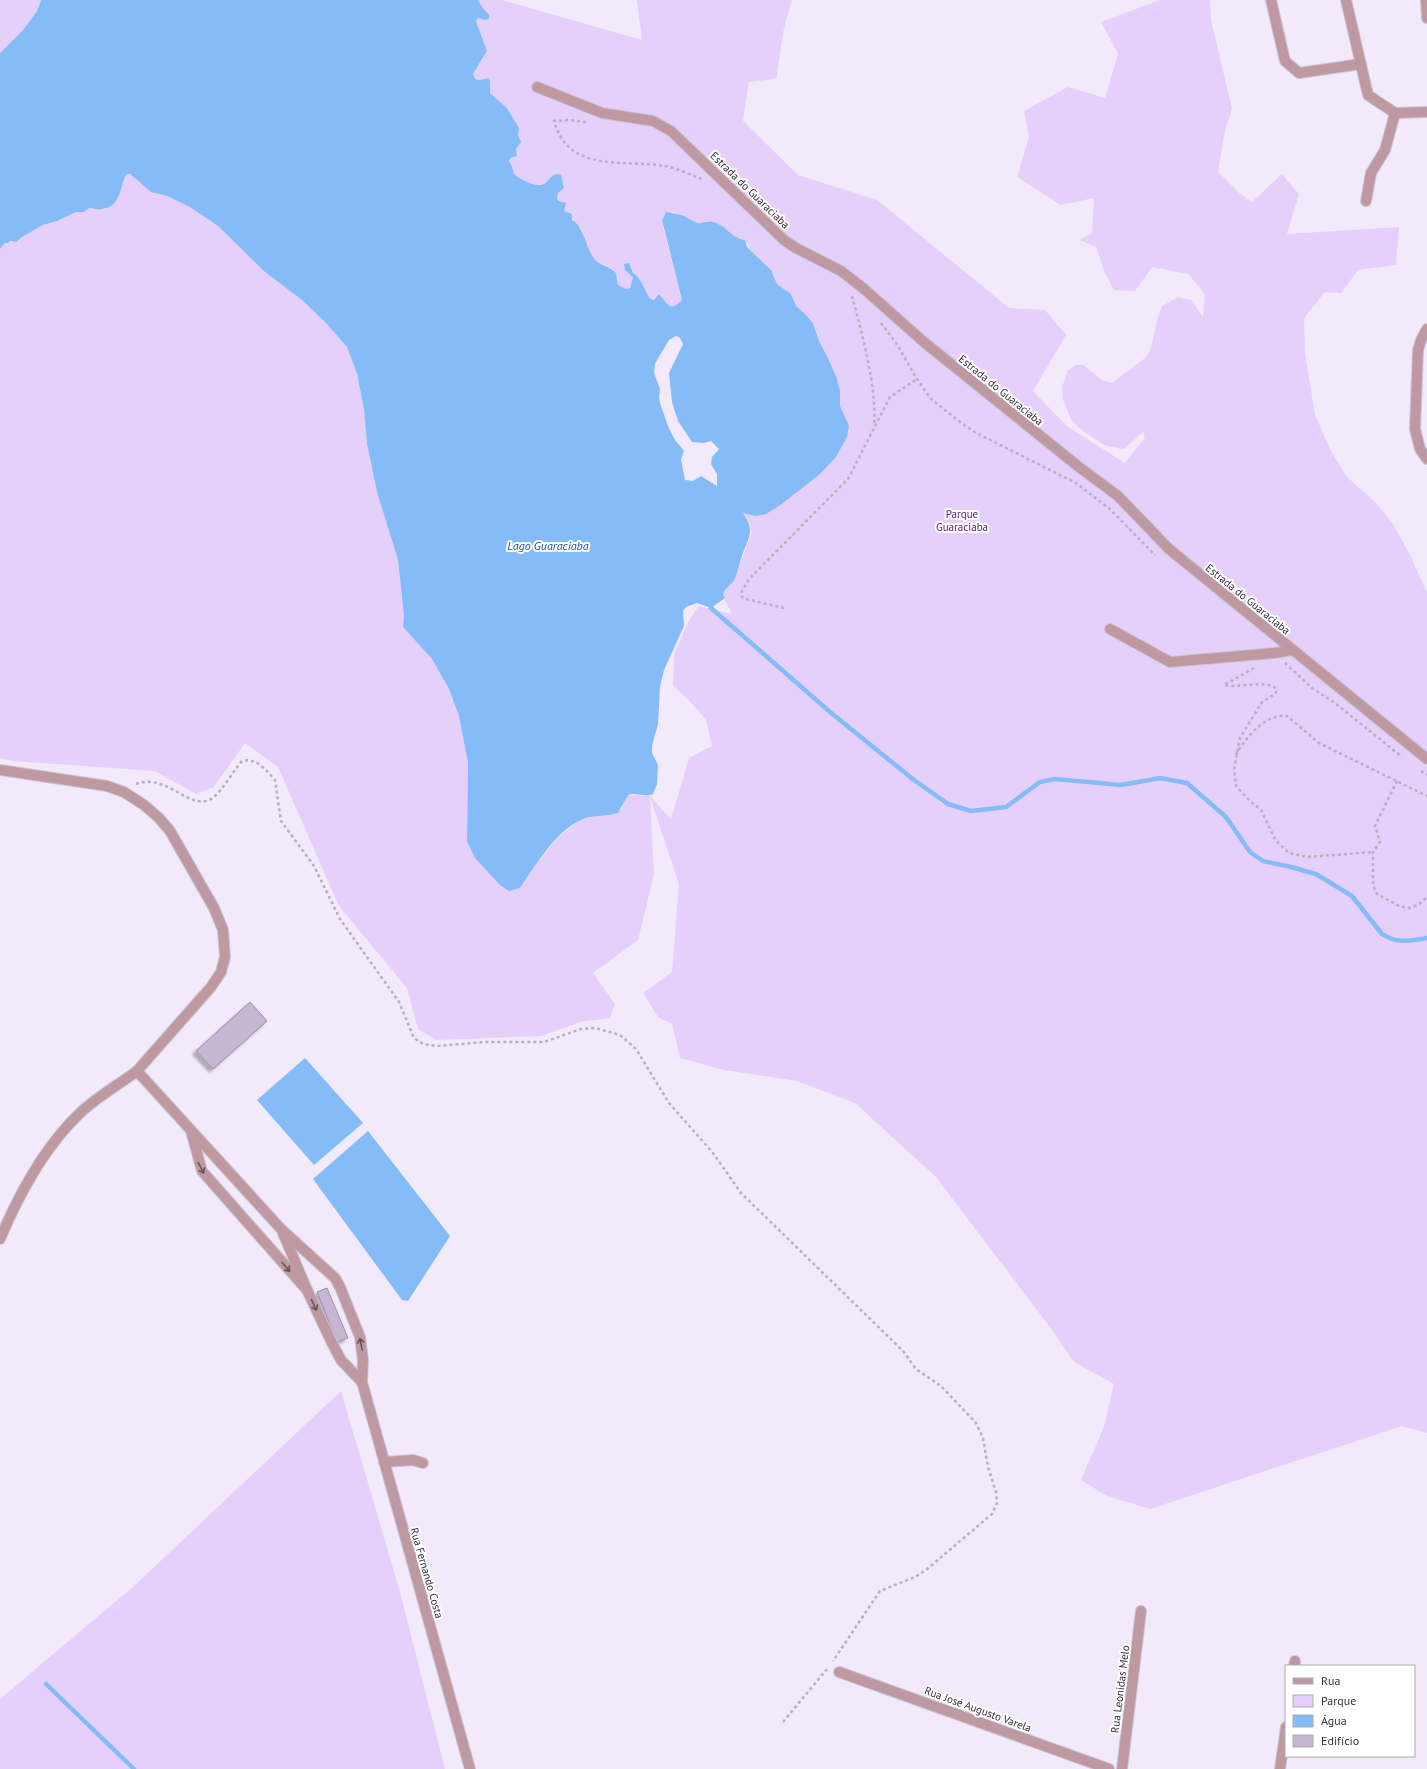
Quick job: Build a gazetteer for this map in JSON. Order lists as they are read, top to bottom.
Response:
{
  "streets": {
    "street": [
      "Estrada do Guaraciaba",
      "Rua Fernando Costa",
      "Rua Leonidas Melo",
      "Rua José Augusto Varela"
    ]
  },
  "water": ["Lago Guaraciaba"],
  "parks": ["Parque Guaraciaba"],
  "legend": [
    "Rua",
    "Parque",
    "Água",
    "Edifício"
  ]
}
